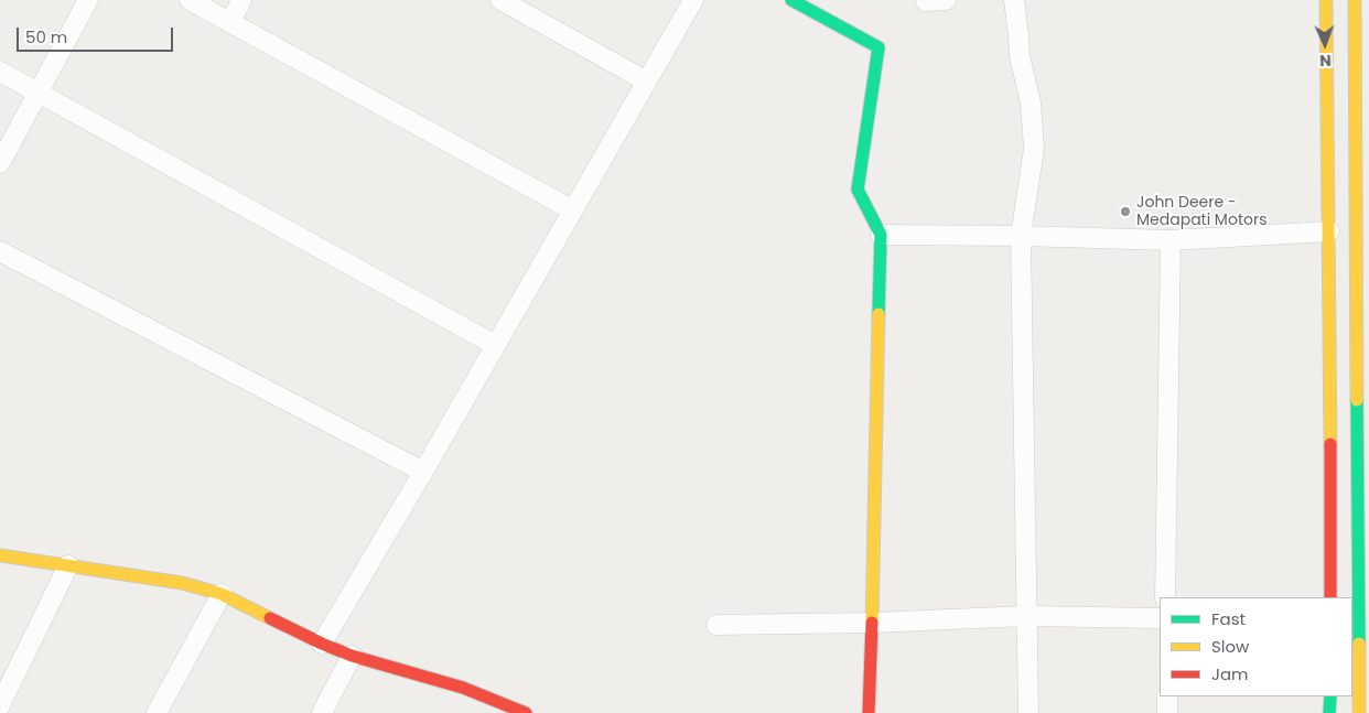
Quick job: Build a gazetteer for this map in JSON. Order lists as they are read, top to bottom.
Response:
{
  "places": ["John Deere - Medapati Motors"],
  "legend": ["Fast", "Slow", "Jam"],
  "scale_bar": "50 m",
  "north": "bottom"
}
